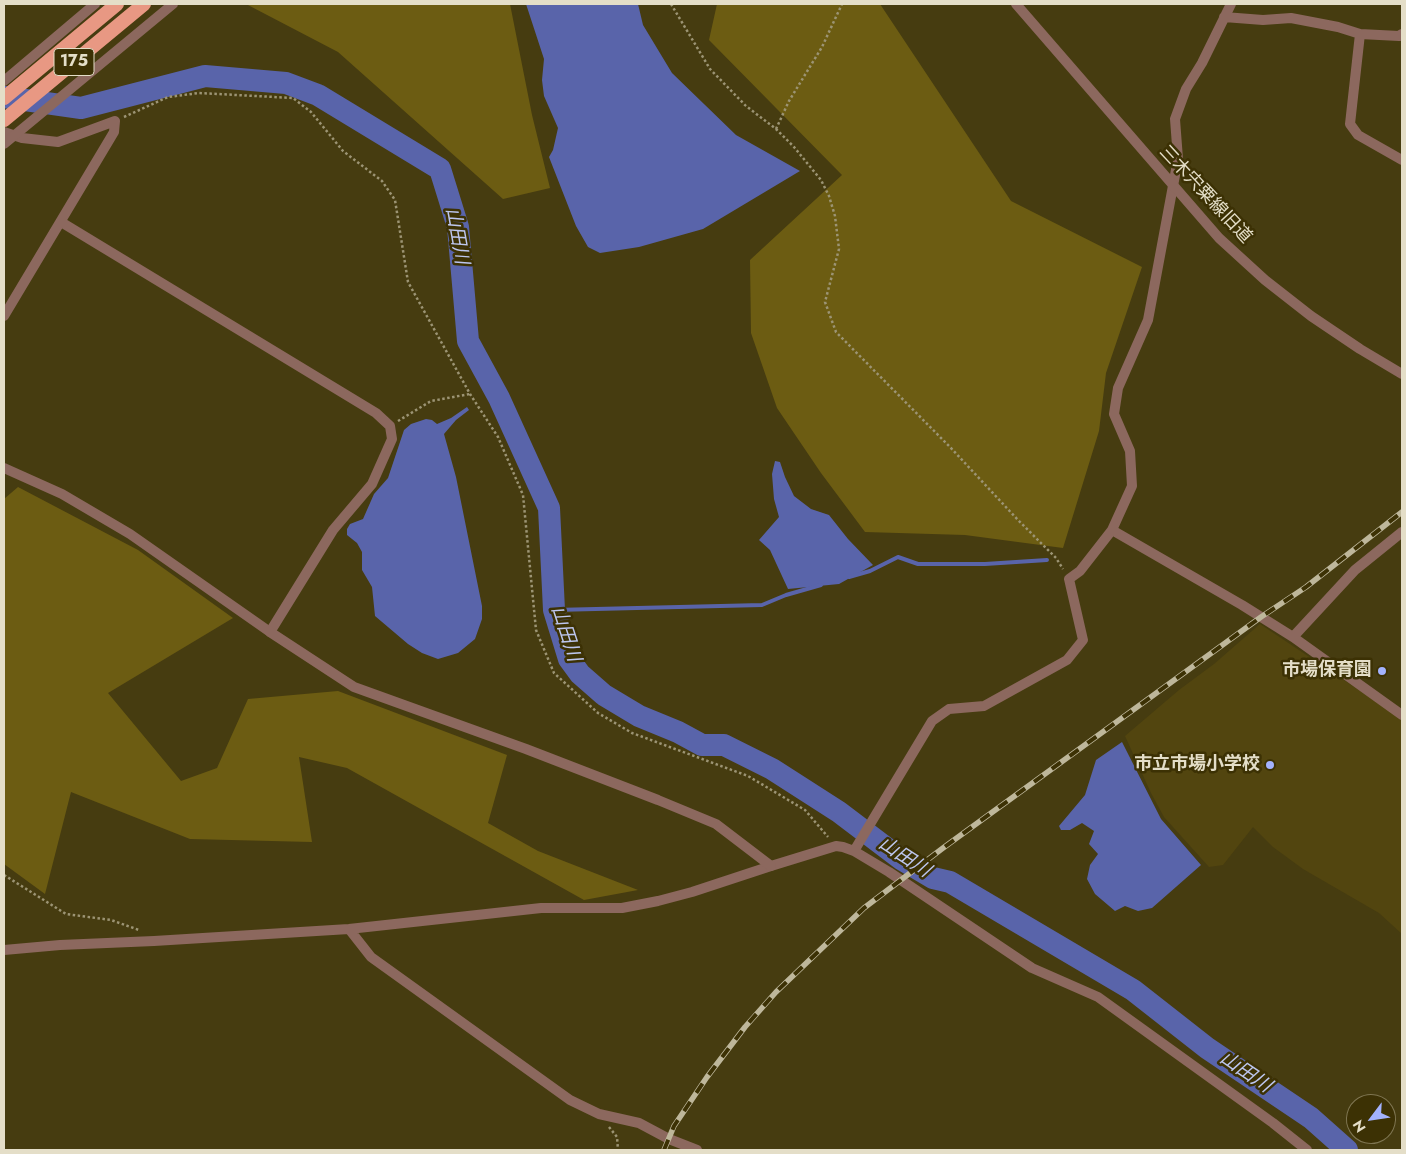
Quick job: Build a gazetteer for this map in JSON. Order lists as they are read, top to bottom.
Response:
{
  "streets": {
    "highway": ["175"],
    "street": ["三木宍粟線旧道"]
  },
  "water": ["山田川"],
  "places": ["市場保育園", "市立市場小学校"],
  "north": "bottom left"
}
